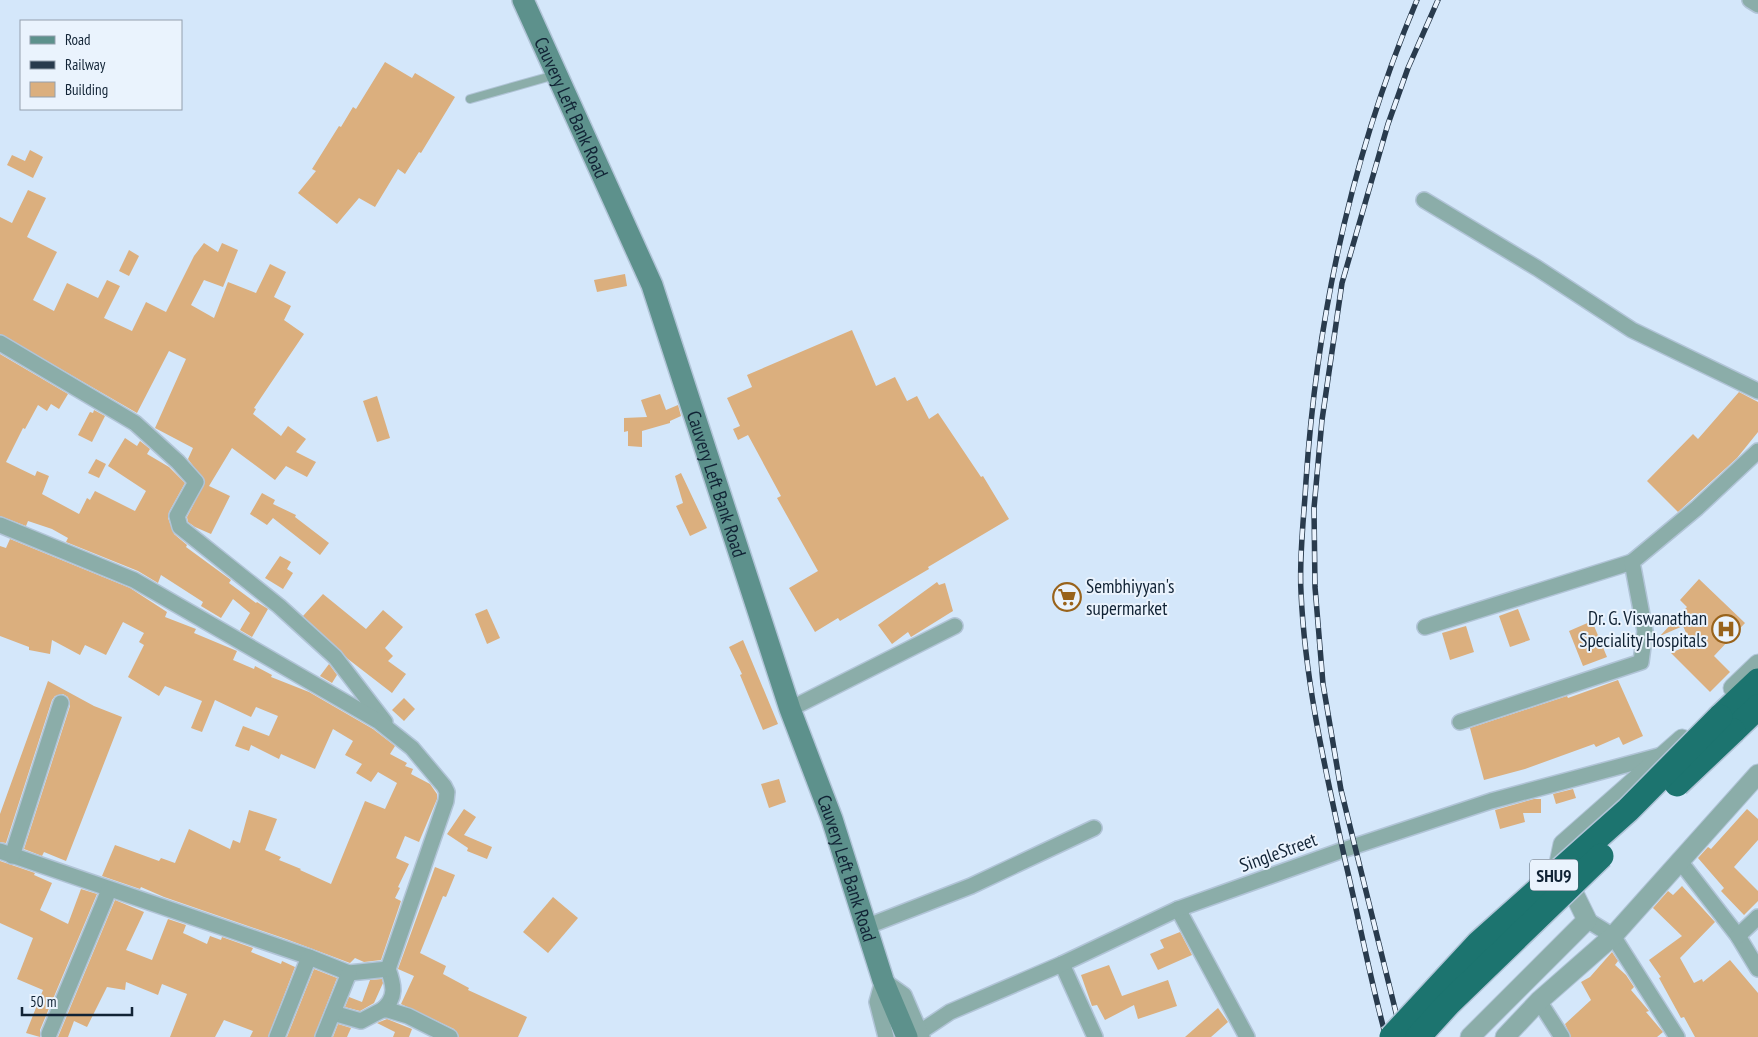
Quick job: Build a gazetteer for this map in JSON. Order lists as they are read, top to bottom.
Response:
{
  "streets": {
    "highway": ["SHU9"],
    "main road": ["Cauvery Left Bank Road"],
    "street": ["SingleStreet"]
  },
  "crossings": [
    ["Cauvery Left Bank Road", "SingleStreet"]
  ],
  "places": {
    "supermarket": ["Sembhiyyan's supermarket"],
    "hospital": ["Dr. G. Viswanathan Speciality Hospitals"]
  },
  "legend": ["Road", "Railway", "Building"],
  "scale_bar": "50 m"
}
